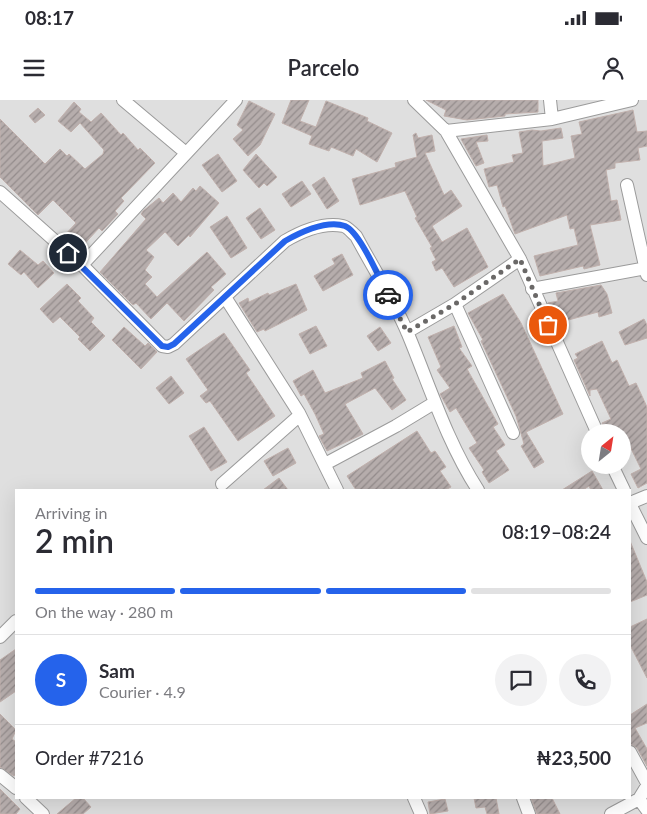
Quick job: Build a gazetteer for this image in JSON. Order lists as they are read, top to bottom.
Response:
{
  "north": "top right",
  "page": {
    "status": "08:17",
    "header": "Parcelo",
    "heading": ["2 min", "Arriving in", "08:19–08:24"],
    "panel": [
      "Sam",
      "Courier · 4.9",
      "Order #7216",
      "₦23,500"
    ],
    "bar": "On the way · 280 m",
    "round": "S"
  }
}
